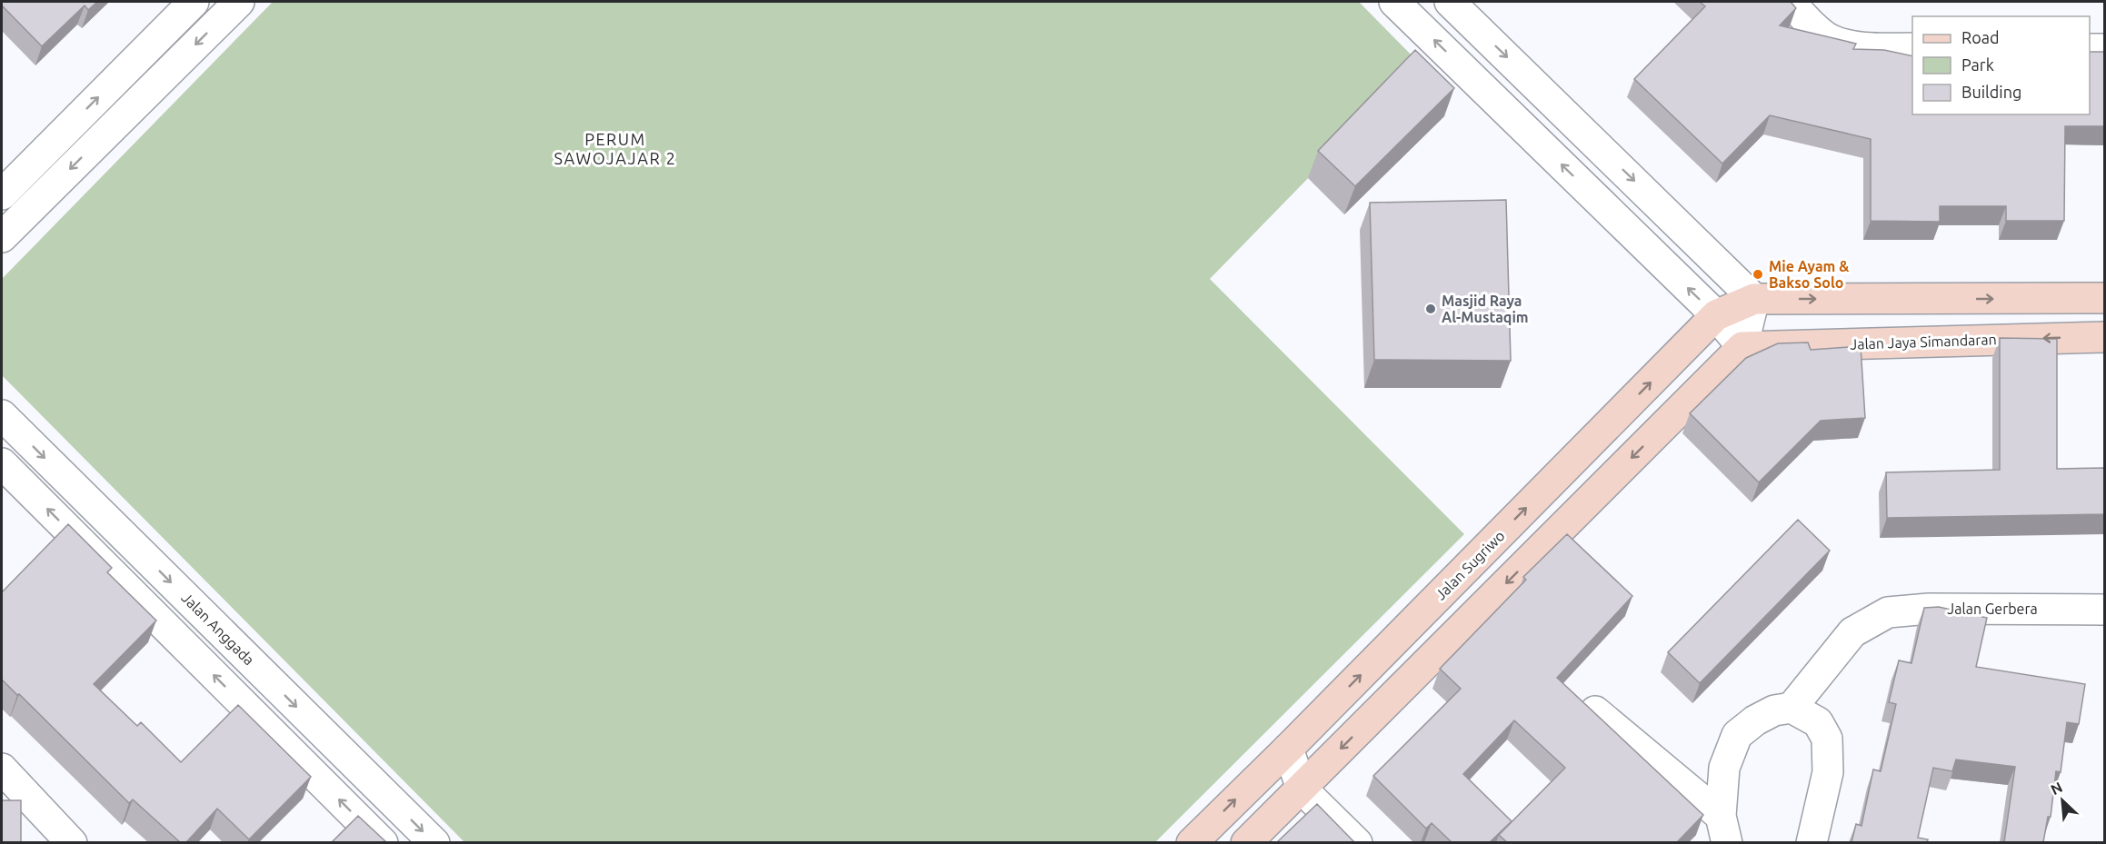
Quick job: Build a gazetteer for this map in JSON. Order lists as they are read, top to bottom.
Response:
{
  "streets": {
    "street": [
      "Jalan Jaya Simandaran",
      "Jalan Sugriwo",
      "Jalan Gerbera",
      "Jalan Anggada"
    ]
  },
  "districts": ["PERUM SAWOJAJAR 2"],
  "places": ["Mie Ayam & Bakso Solo", "Masjid Raya Al-Mustaqim"],
  "legend": ["Road", "Park", "Building"],
  "north": "top left"
}
